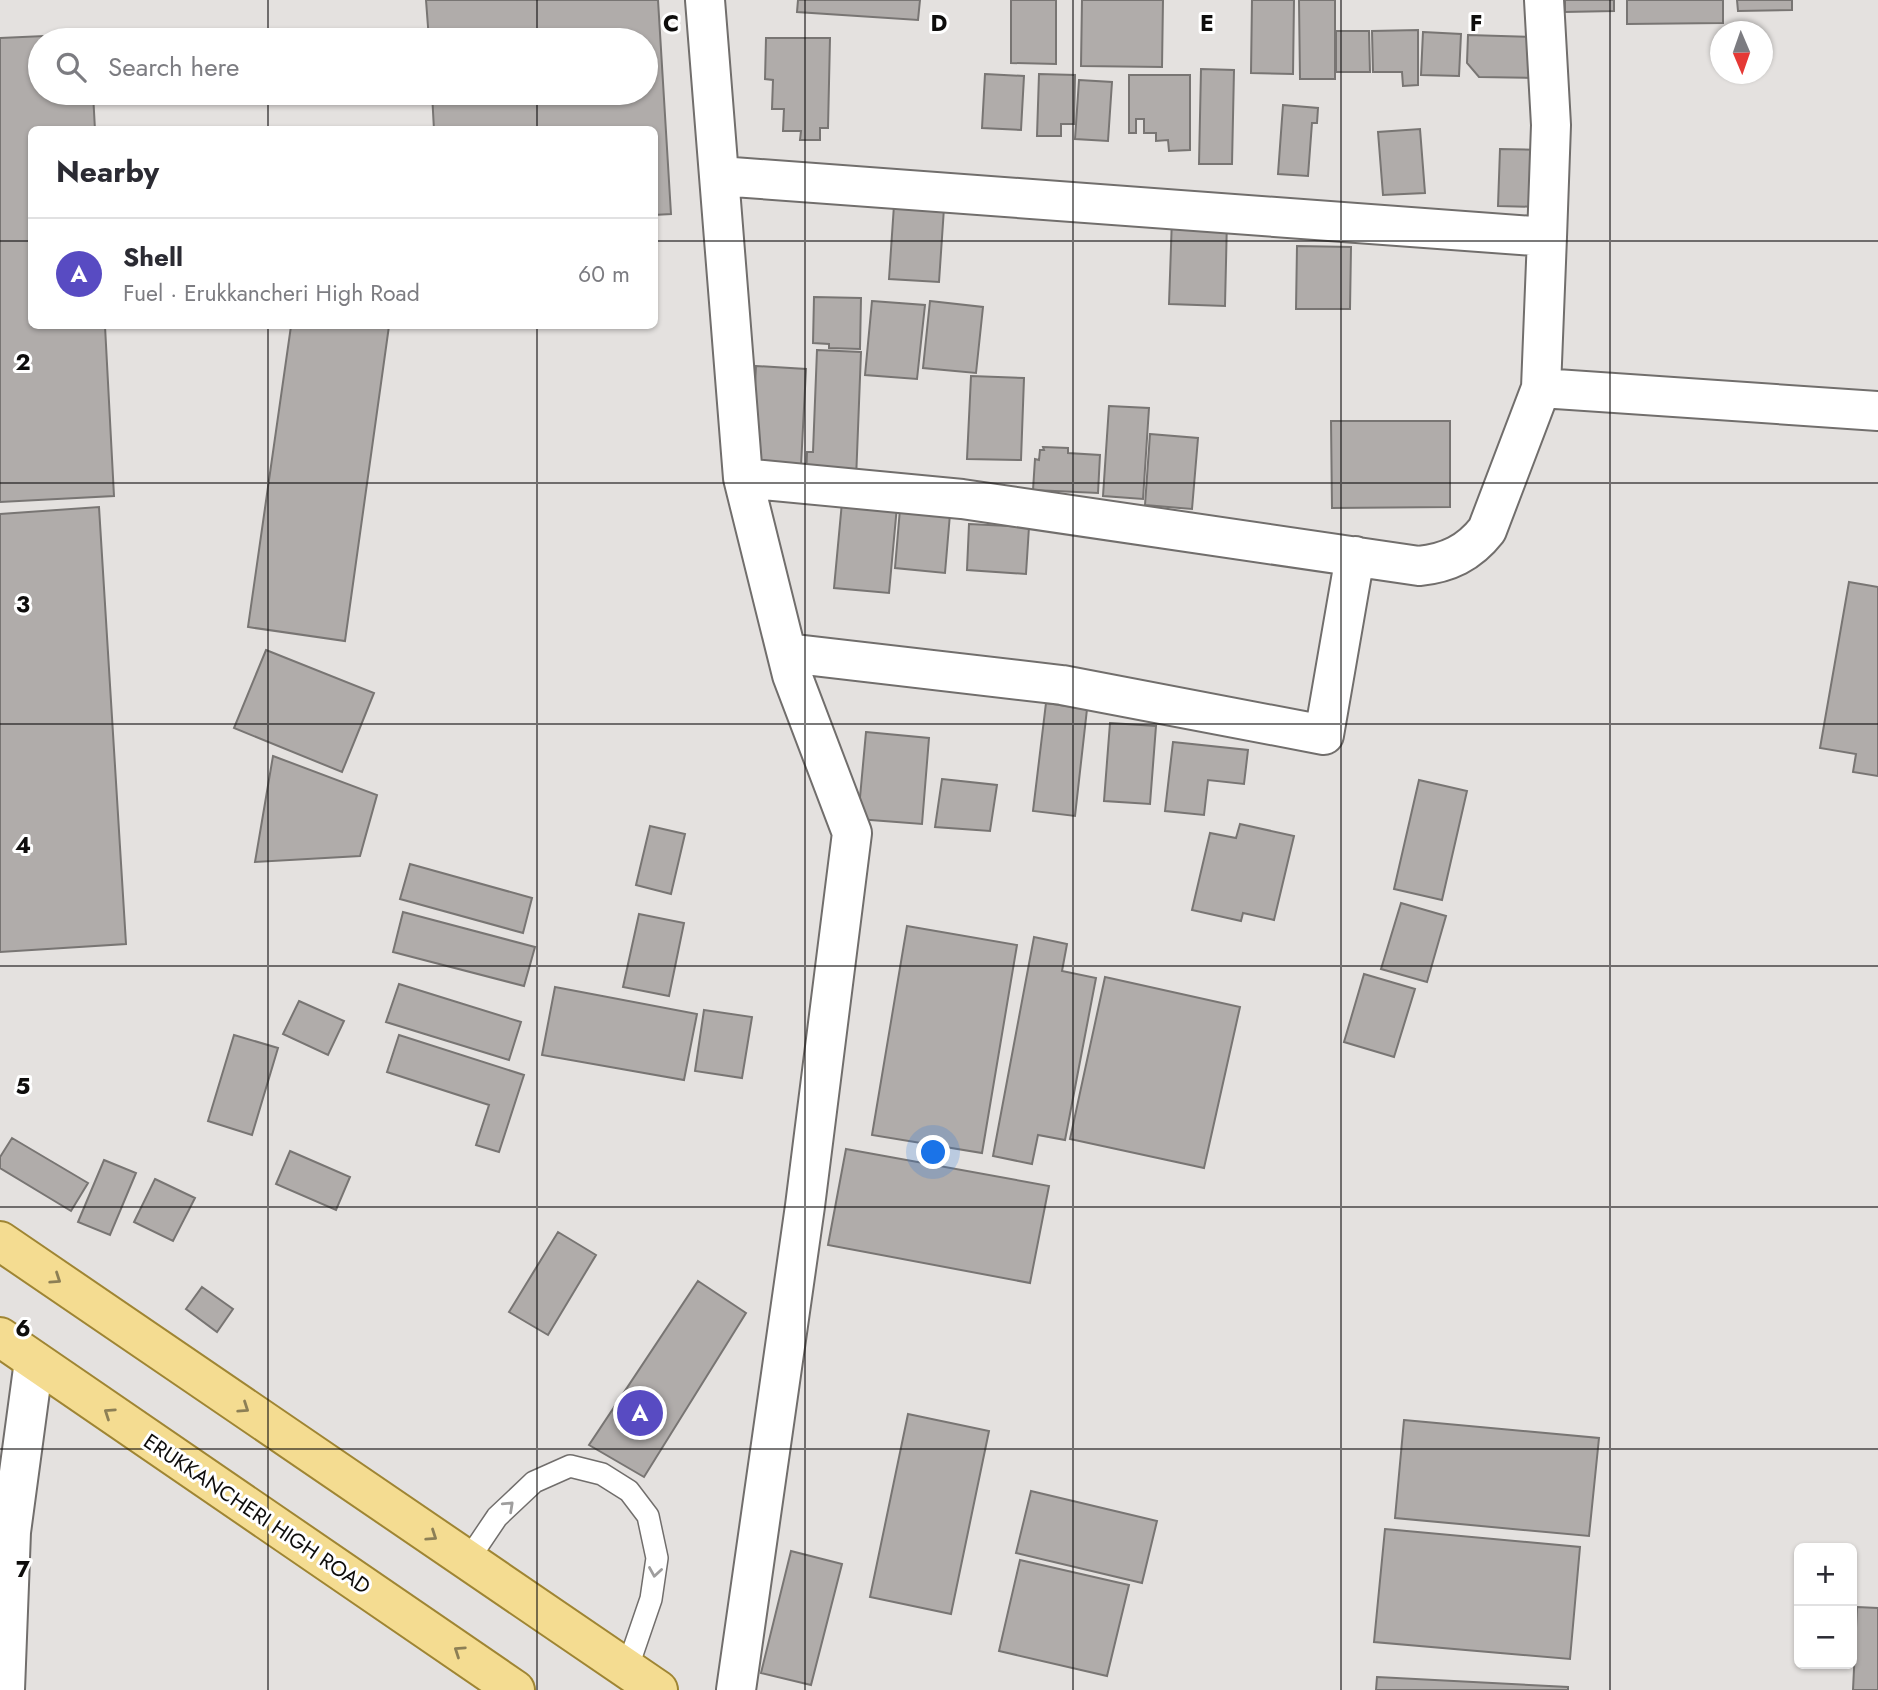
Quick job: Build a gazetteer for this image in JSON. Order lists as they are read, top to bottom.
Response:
{
  "streets": {
    "main road": ["ERUKKANCHERI HIGH ROAD"]
  },
  "north": "bottom",
  "page": {
    "search": "Search here",
    "heading": "Nearby",
    "list": [
      {
        "mark": "A",
        "name": "Shell",
        "note": "Fuel · Erukkancheri High Road",
        "value": "60 m"
      }
    ],
    "pins": "A",
    "map_buttons": ["+", "−"]
  },
  "grid": {
    "columns": [
      "C",
      "D",
      "E",
      "F"
    ],
    "rows": [
      "2",
      "3",
      "4",
      "5",
      "6",
      "7"
    ]
  }
}
